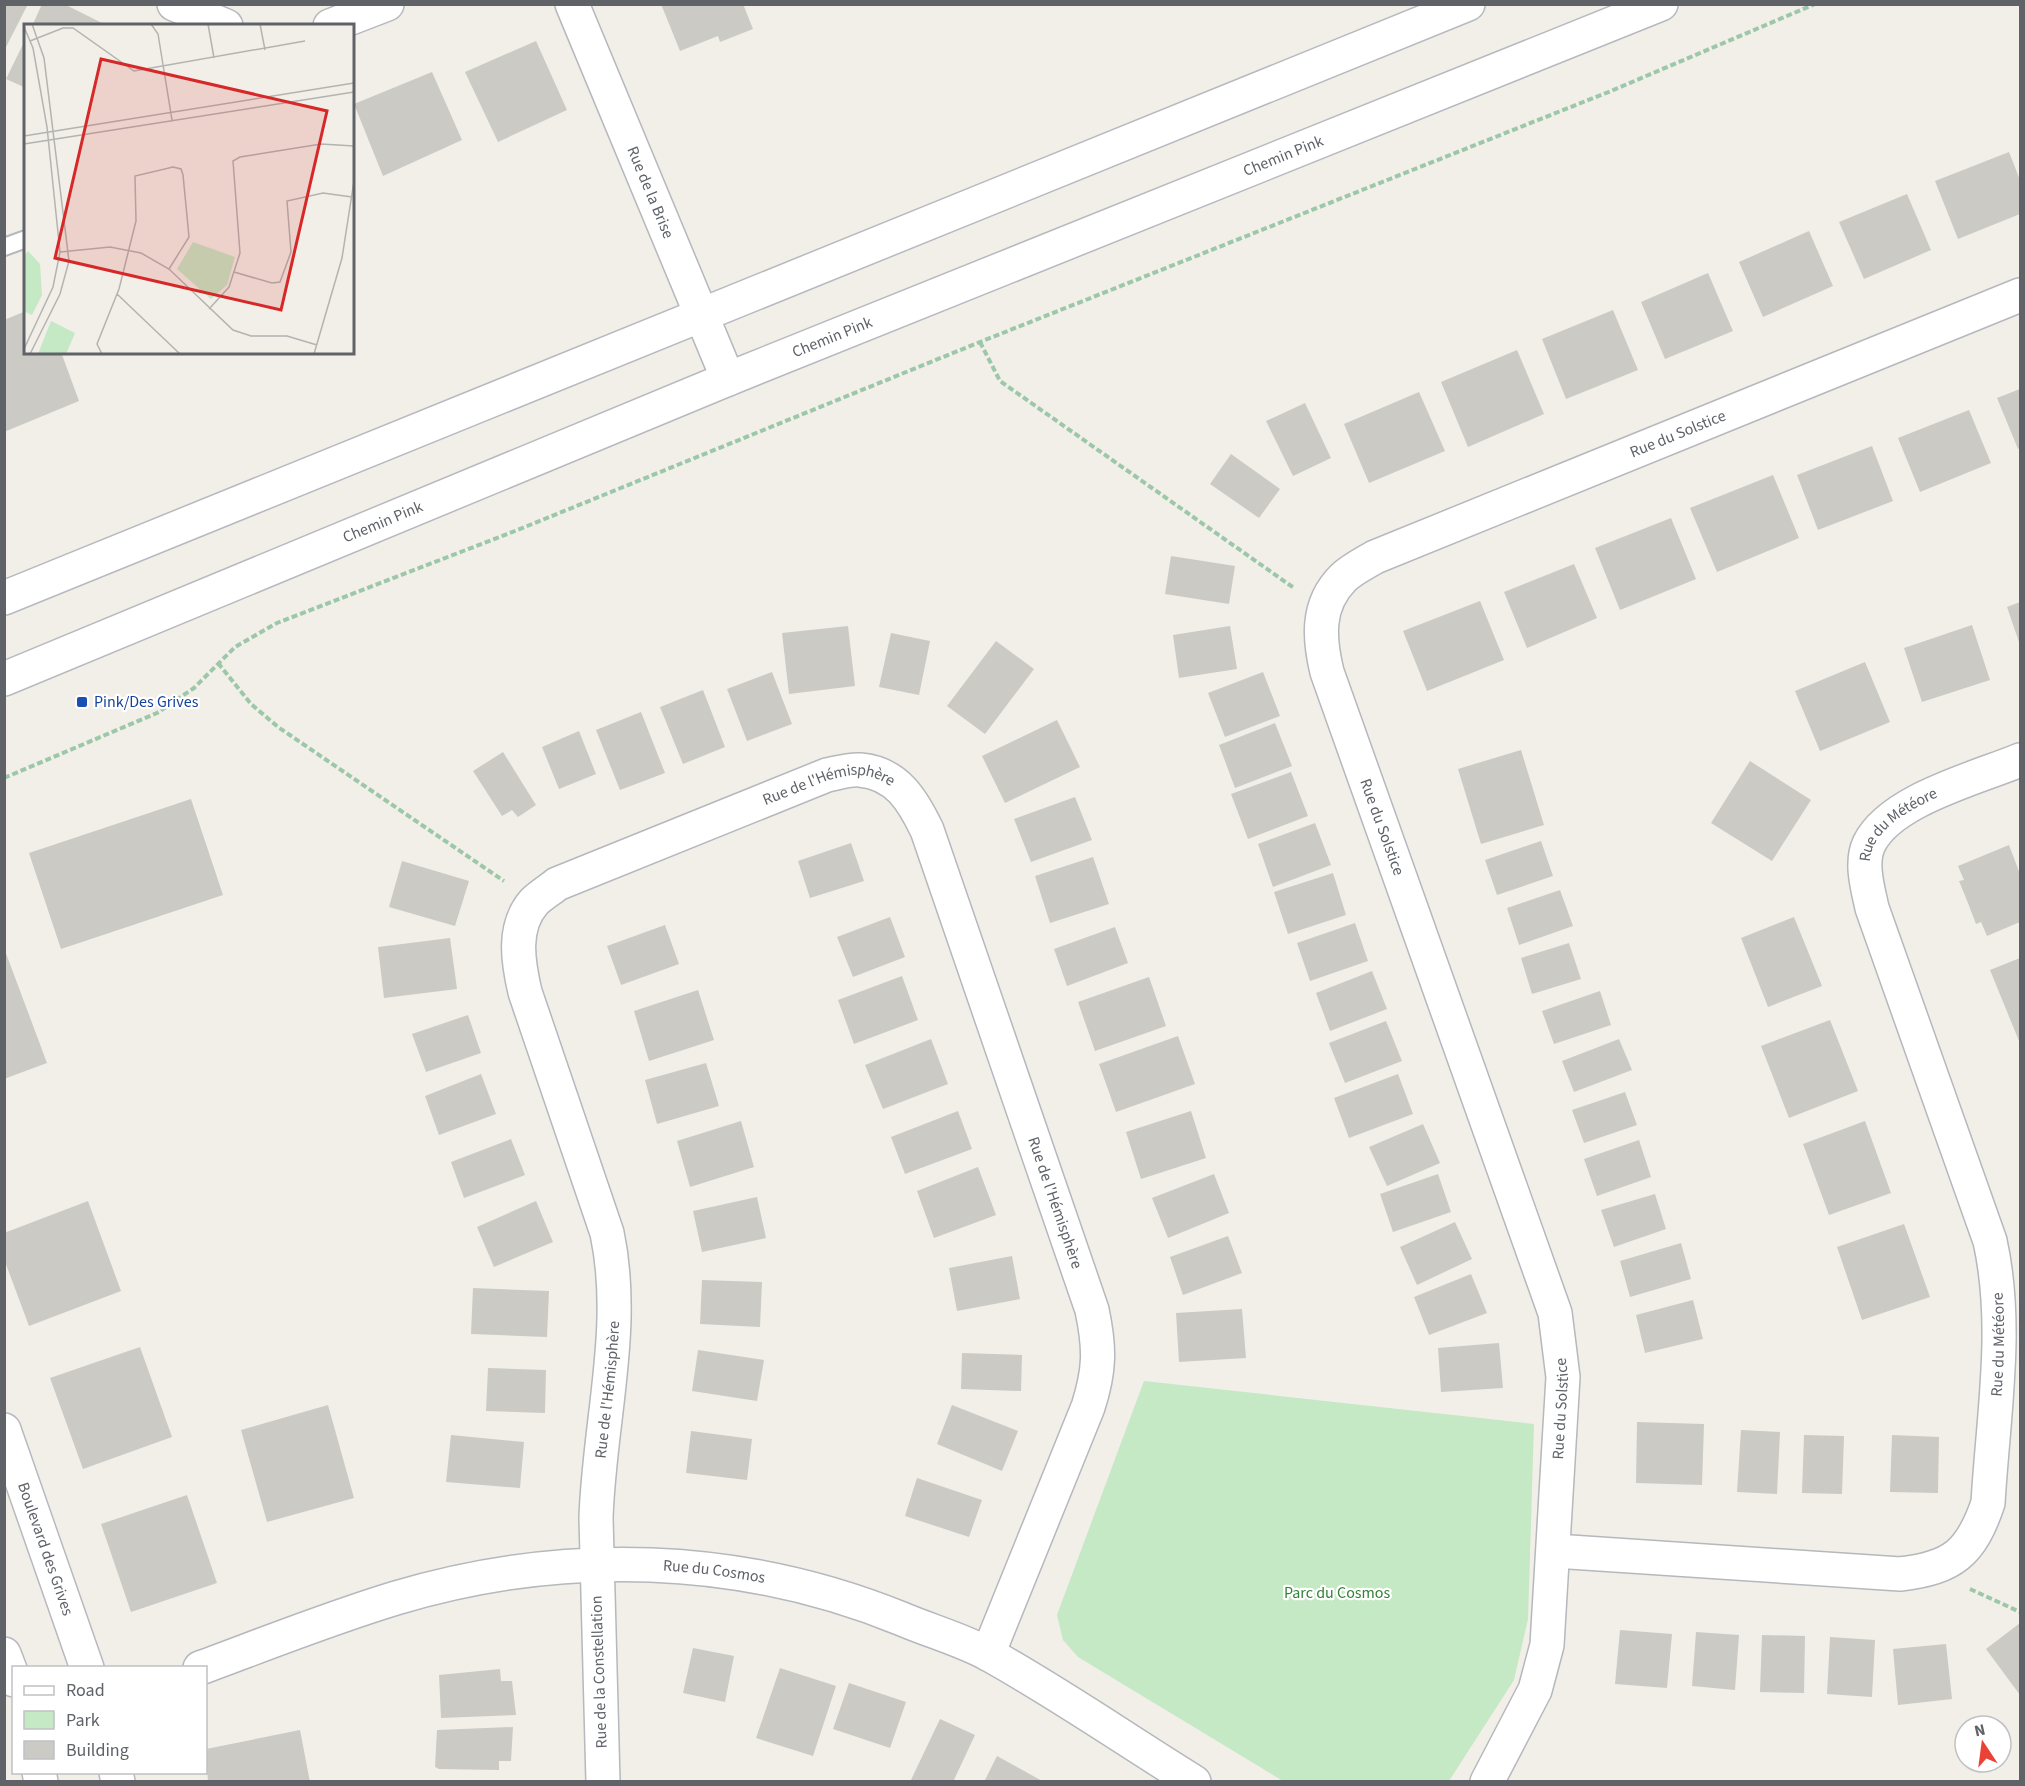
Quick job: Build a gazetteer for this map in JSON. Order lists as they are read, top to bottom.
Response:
{
  "streets": {
    "street": [
      "Chemin Pink",
      "Rue de la Brise",
      "Rue du Solstice",
      "Rue de l'Hémisphère",
      "Rue du Météore",
      "Boulevard des Grives",
      "Rue du Cosmos",
      "Rue de la Constellation"
    ]
  },
  "crossings": [
    ["Chemin Pink", "Rue de la Brise"],
    ["Rue du Solstice", "Rue du Météore"],
    ["Rue de l'Hémisphère", "Rue du Cosmos"],
    ["Rue de l'Hémisphère", "Rue de la Constellation"],
    ["Rue du Cosmos", "Rue de la Constellation"]
  ],
  "parks": ["Parc du Cosmos"],
  "places": {
    "transit": ["Pink/Des Grives"]
  },
  "legend": ["Road", "Park", "Building"],
  "north": "top"
}
